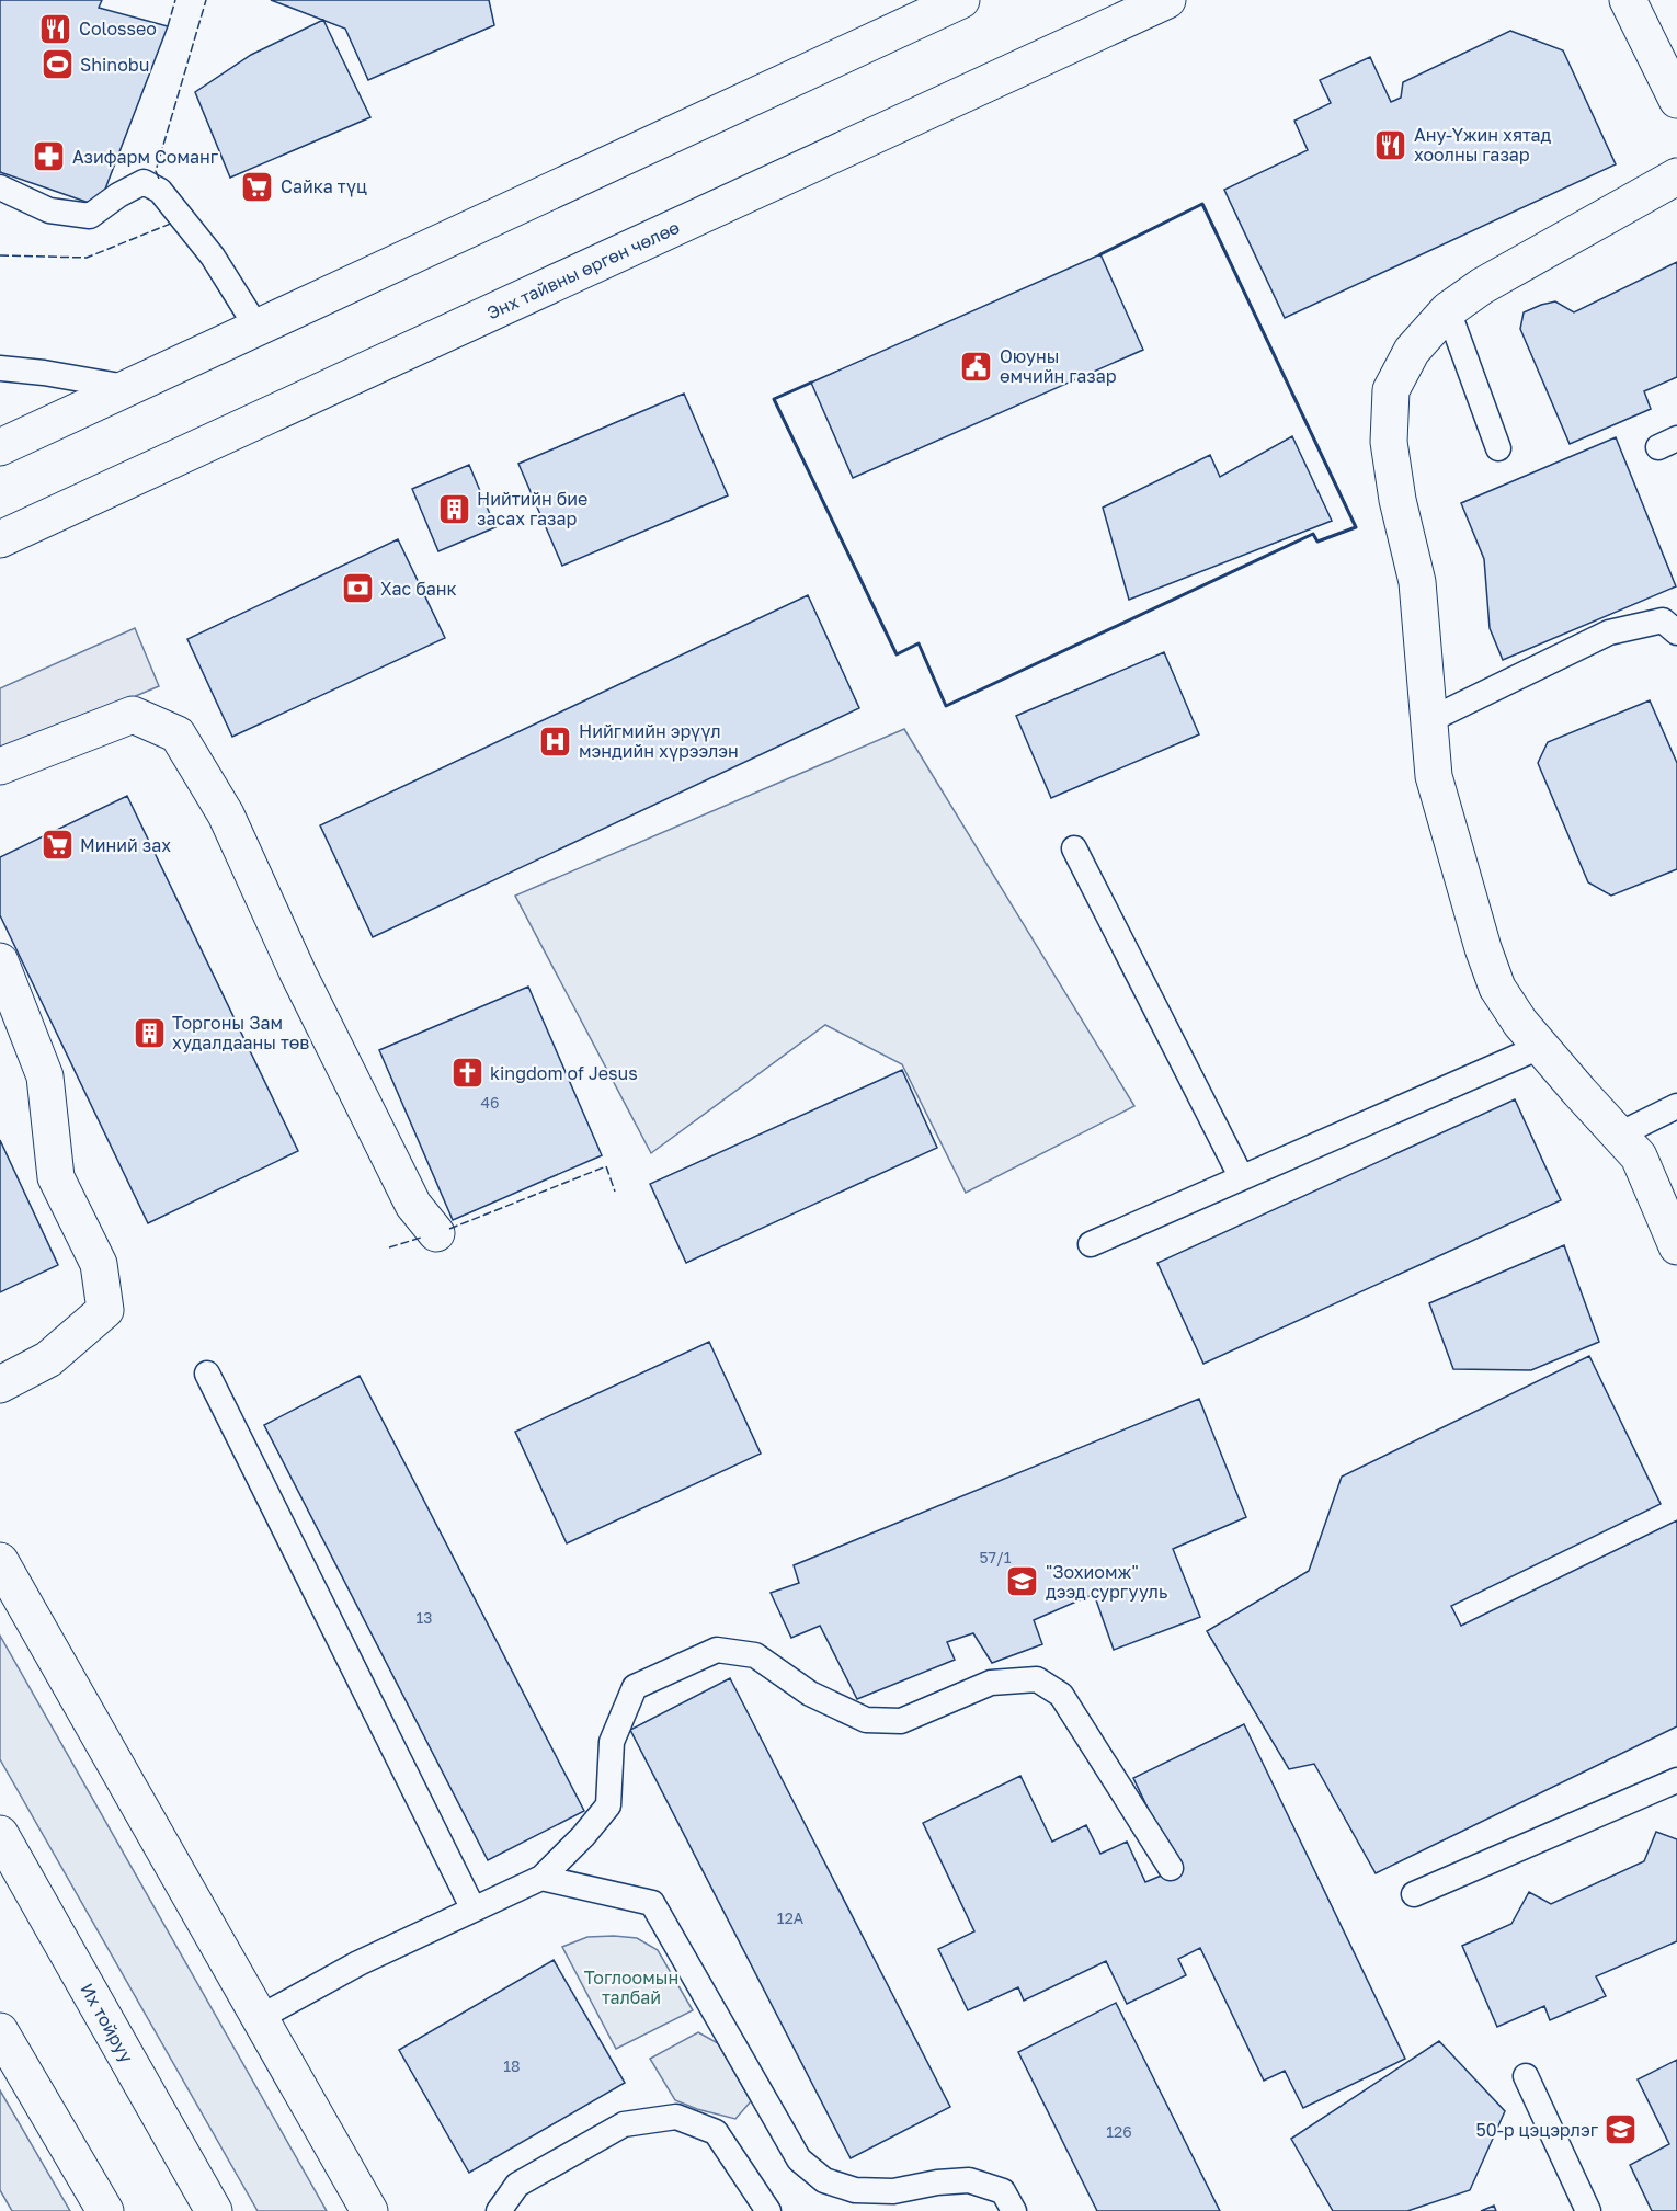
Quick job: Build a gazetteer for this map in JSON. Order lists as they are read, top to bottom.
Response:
{
  "streets": {
    "main road": ["Энх тайвны өргөн чөлөө", "Их тойруу"]
  },
  "parks": ["Тоглоомын талбай"],
  "places": {
    "restaurant": ["Colosseo", "Ану-Үжин хятад хоолны газар"],
    "sports": ["Shinobu"],
    "pharmacy": ["Азифарм Соманг"],
    "supermarket": ["Сайка түц", "Миний зах"],
    "public building": ["Оюуны өмчийн газар"],
    "building": ["Нийтийн бие засах газар", "Торгоны Зам худалдааны төв"],
    "bank": ["Хас банк"],
    "hospital": ["Нийгмийн эрүүл мэндийн хүрээлэн"],
    "church": ["kingdom of Jesus"],
    "school or university": ["\"Зохиомж\" дээд сургууль", "50-р цэцэрлэг"]
  },
  "house_numbers": [
    "46",
    "57/1",
    "13",
    "12А",
    "18",
    "126"
  ]
}
